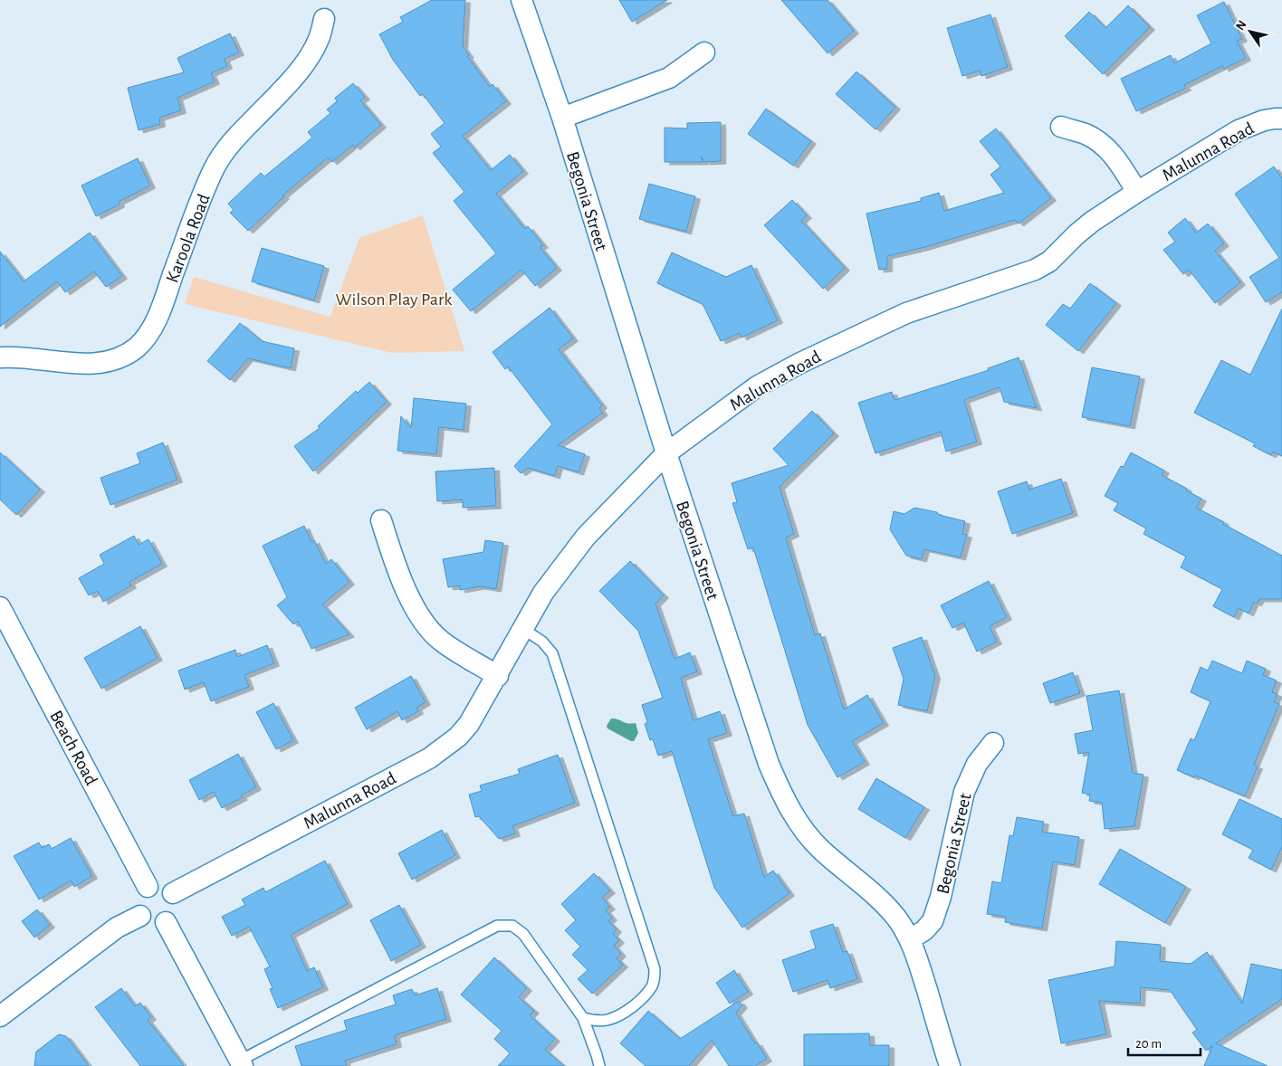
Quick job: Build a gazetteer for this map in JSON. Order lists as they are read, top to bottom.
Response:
{
  "streets": {
    "street": [
      "Malunna Road",
      "Begonia Street",
      "Karoola Road",
      "Beach Road"
    ]
  },
  "crossings": [
    ["Malunna Road", "Begonia Street"],
    ["Malunna Road", "Beach Road"]
  ],
  "parks": ["Wilson Play Park"],
  "scale_bar": "20 m",
  "north": "top left"
}
